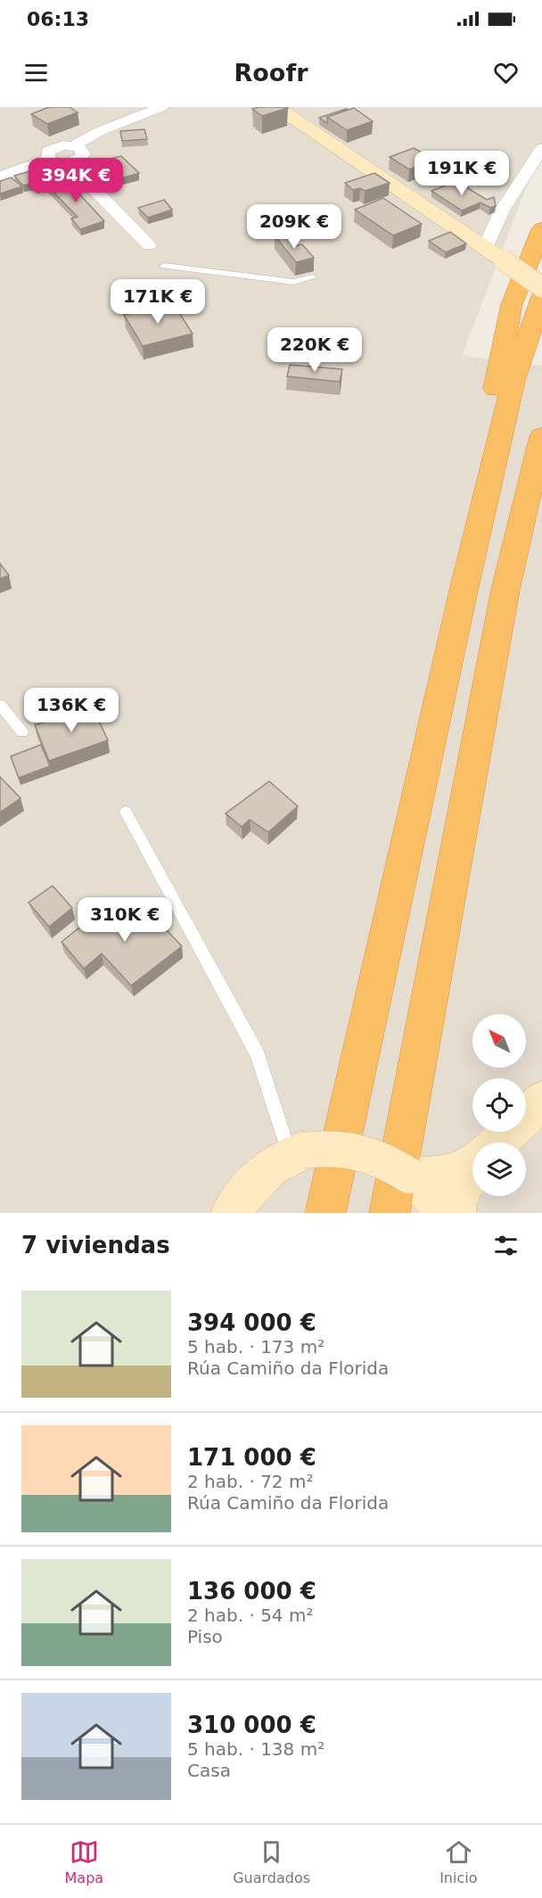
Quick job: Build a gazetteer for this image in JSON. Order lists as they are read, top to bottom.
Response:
{
  "north": "top left",
  "page": {
    "status": "06:13",
    "header": "Roofr",
    "price": [
      "191K €",
      "394K €",
      "209K €",
      "171K €",
      "220K €",
      "136K €",
      "310K €"
    ],
    "heading": "7 viviendas",
    "list": [
      {
        "name": "394 000 €",
        "note": "5 hab. · 173 m² · Rúa Camiño da Florida"
      },
      {
        "name": "171 000 €",
        "note": "2 hab. · 72 m² · Rúa Camiño da Florida"
      },
      {
        "name": "136 000 €",
        "note": "2 hab. · 54 m² · Piso"
      },
      {
        "name": "310 000 €",
        "note": "5 hab. · 138 m² · Casa"
      }
    ],
    "tabs": ["Mapa", "Guardados", "Inicio"]
  }
}
